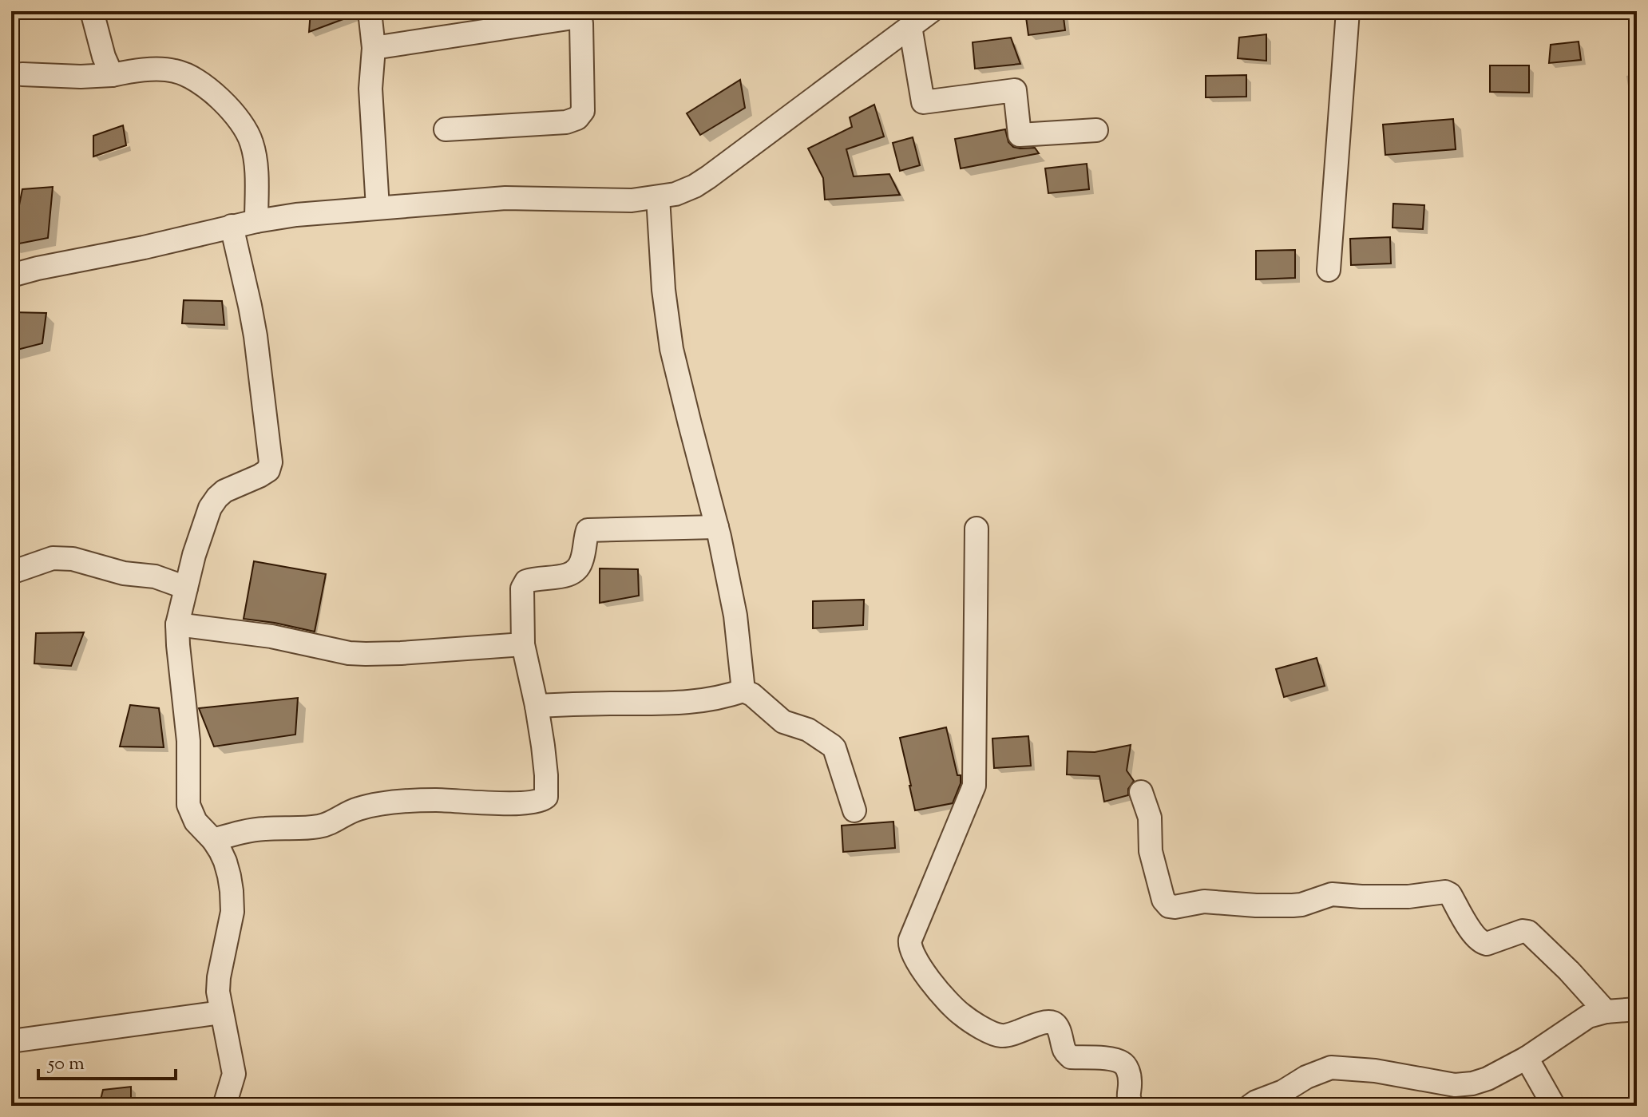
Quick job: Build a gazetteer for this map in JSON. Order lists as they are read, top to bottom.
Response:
{
  "scale_bar": "50 m"
}
